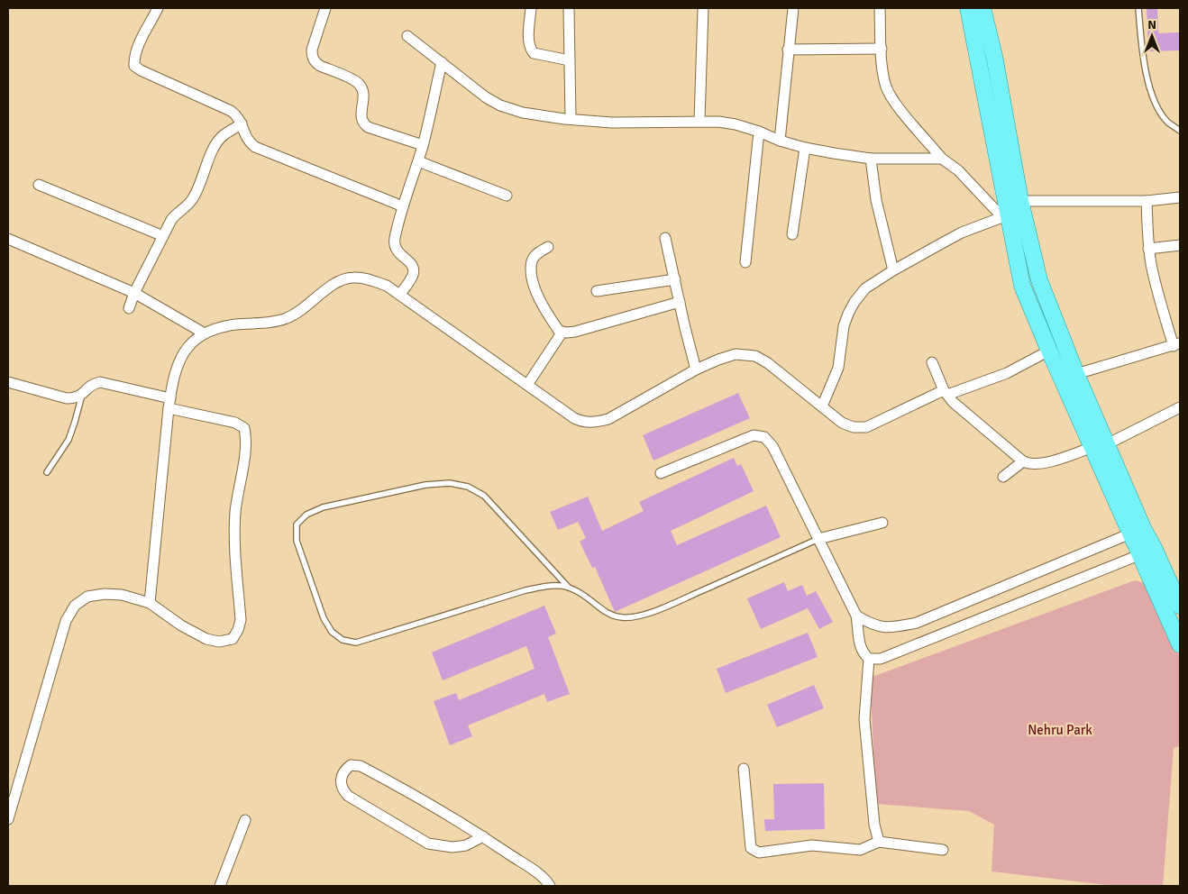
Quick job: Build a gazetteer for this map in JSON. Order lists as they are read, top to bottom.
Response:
{
  "parks": ["Nehru Park"],
  "north": "top"
}
